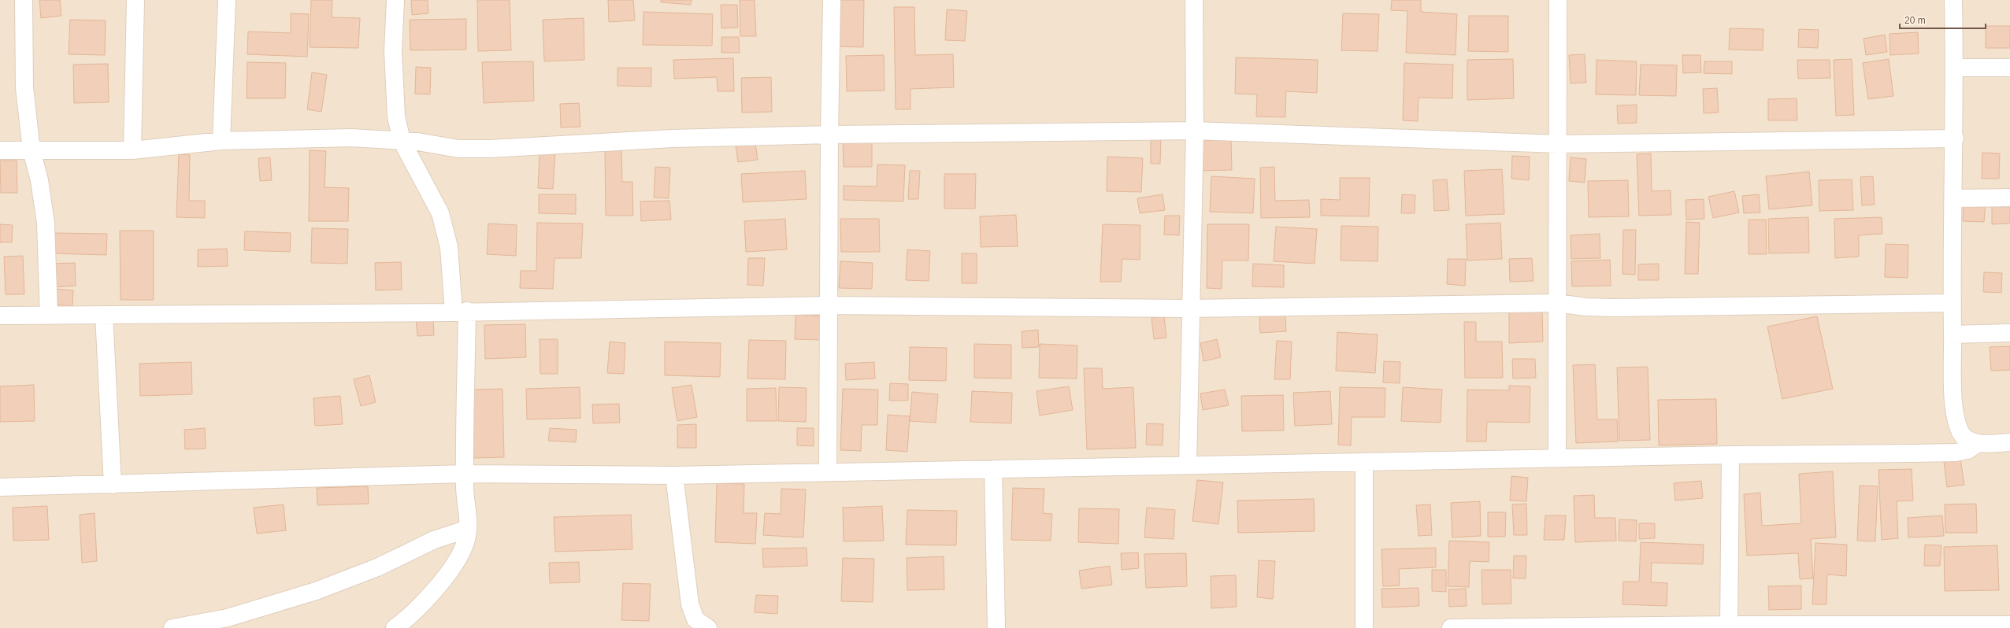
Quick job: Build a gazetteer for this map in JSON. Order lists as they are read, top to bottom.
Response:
{
  "scale_bar": "20 m"
}
